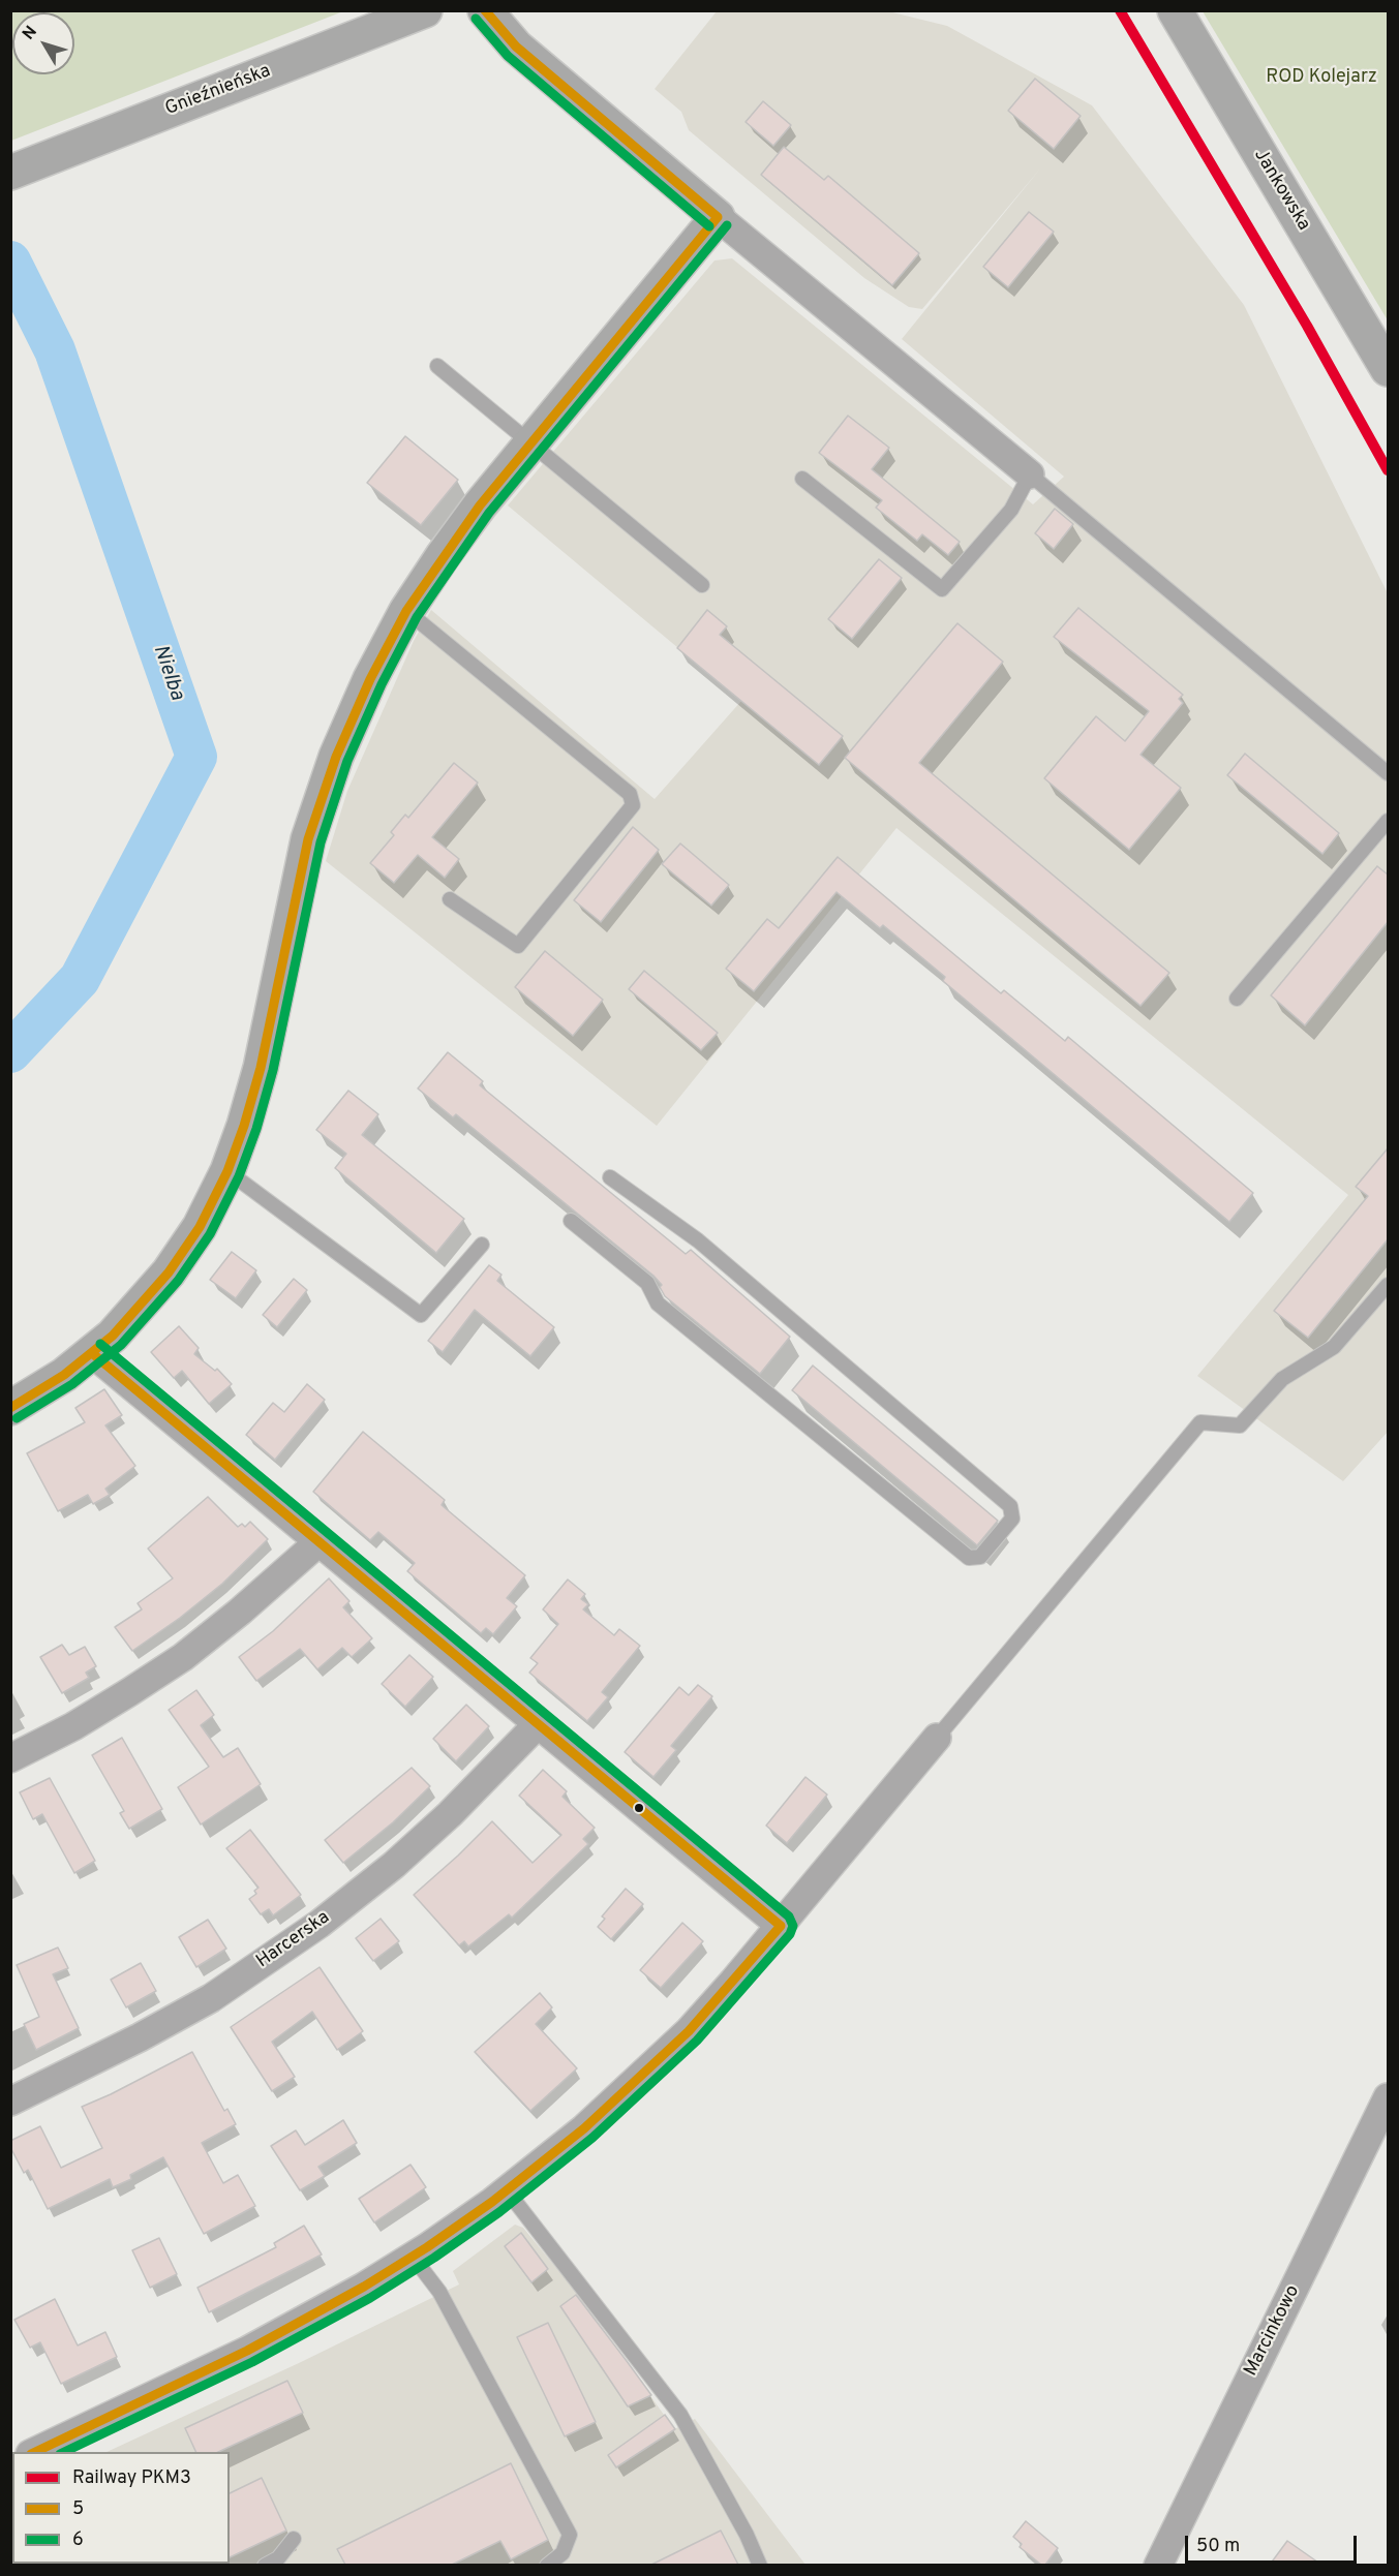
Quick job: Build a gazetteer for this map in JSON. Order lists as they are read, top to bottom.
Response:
{
  "streets": {
    "street": [
      "Gnieźnieńska",
      "Jankowska",
      "Harcerska",
      "Marcinkowo"
    ]
  },
  "water": ["Nielba"],
  "parks": ["ROD Kolejarz"],
  "lines": ["rail line PKM3", "transit line 5", "transit line 6"],
  "legend": ["Railway PKM3", "5", "6"],
  "scale_bar": "50 m",
  "north": "top left"
}
